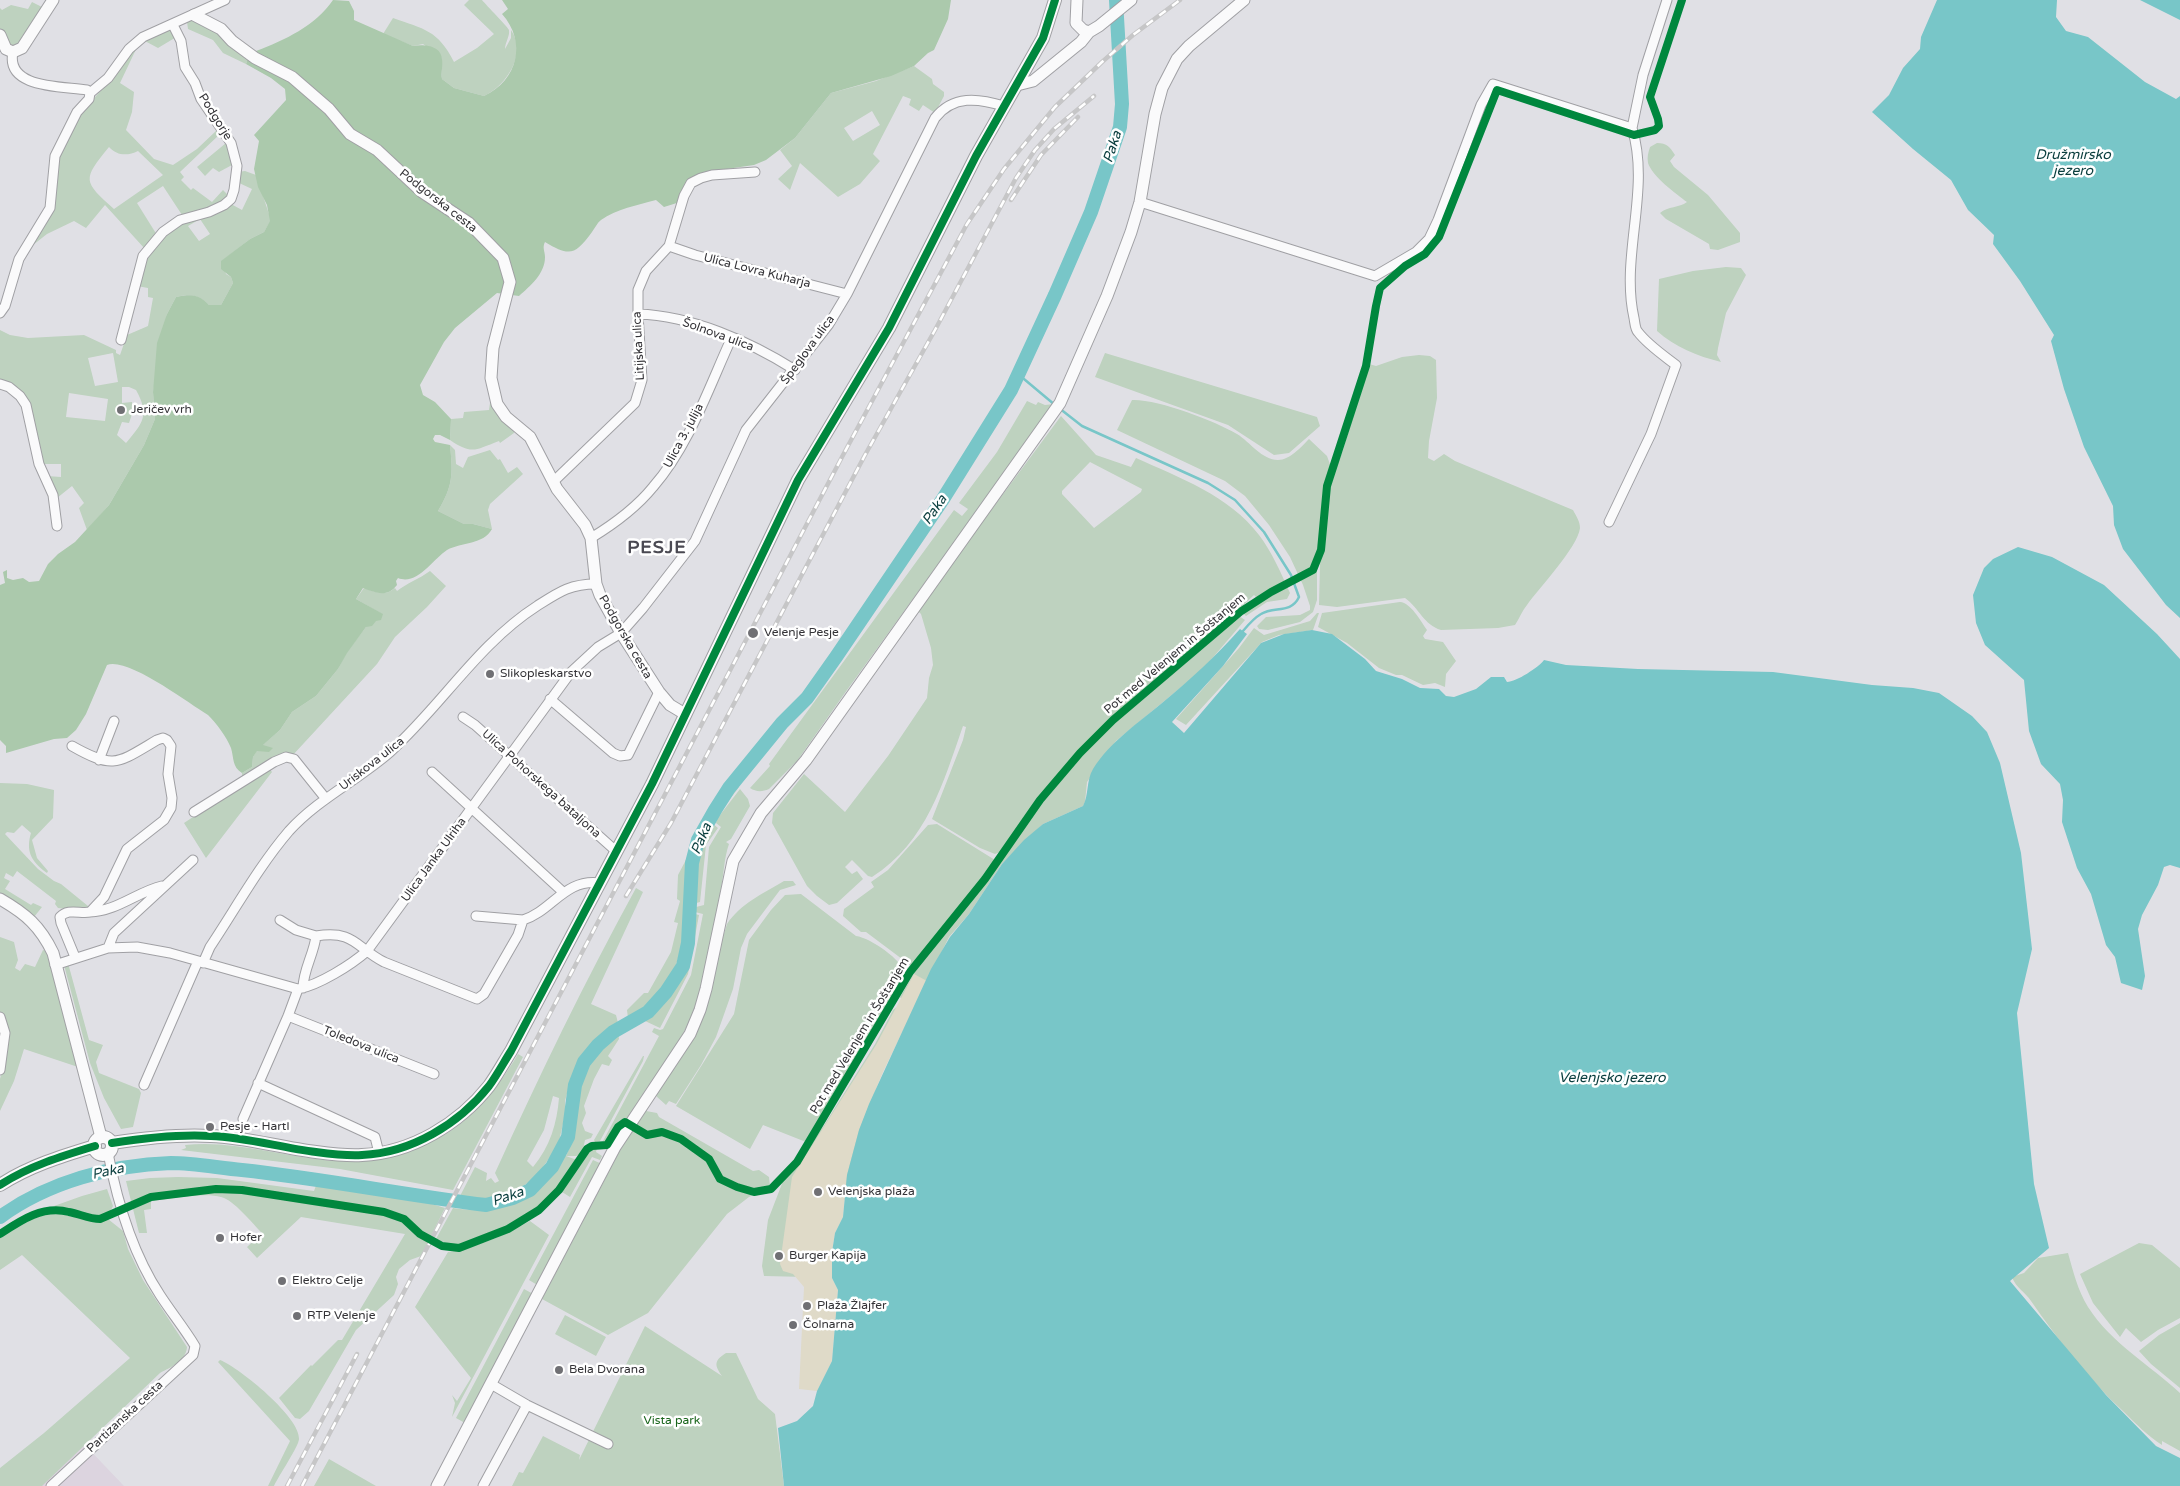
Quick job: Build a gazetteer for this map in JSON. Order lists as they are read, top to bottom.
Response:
{
  "streets": {
    "street": [
      "Podgorje",
      "Podgorska cesta",
      "Ulica Lovra Kuharja",
      "Šolnova ulica",
      "Litijska ulica",
      "Špeglova ulica",
      "Ulica 3. julija",
      "Uriskova ulica",
      "Ulica Pohorskega bataljona",
      "Ulica Janka Ulriha",
      "Toledova ulica",
      "Partizanska cesta"
    ],
    "cycle path": ["Pot med Velenjem in Šoštanjem"]
  },
  "crossings": [
    ["Podgorska cesta", "Litijska ulica"],
    ["Podgorska cesta", "Špeglova ulica"],
    ["Podgorska cesta", "Ulica 3. julija"],
    ["Podgorska cesta", "Uriskova ulica"],
    ["Podgorska cesta", "Ulica Janka Ulriha"],
    ["Ulica Lovra Kuharja", "Litijska ulica"],
    ["Ulica Lovra Kuharja", "Špeglova ulica"],
    ["Šolnova ulica", "Litijska ulica"],
    ["Šolnova ulica", "Špeglova ulica"],
    ["Šolnova ulica", "Ulica 3. julija"],
    ["Špeglova ulica", "Ulica Janka Ulriha"],
    ["Ulica Pohorskega bataljona", "Ulica Janka Ulriha"]
  ],
  "districts": ["PESJE"],
  "water": ["Paka", "Družmirsko jezero", "Velenjsko jezero"],
  "parks": ["Vista park"],
  "places": [
    "Jeričev vrh",
    "Velenje Pesje",
    "Slikopleskarstvo",
    "Pesje - Hartl",
    "Velenjska plaža",
    "Hofer",
    "Burger Kapija",
    "Elektro Celje",
    "Plaža Žlajfer",
    "RTP Velenje",
    "Čolnarna",
    "Bela Dvorana"
  ]
}
